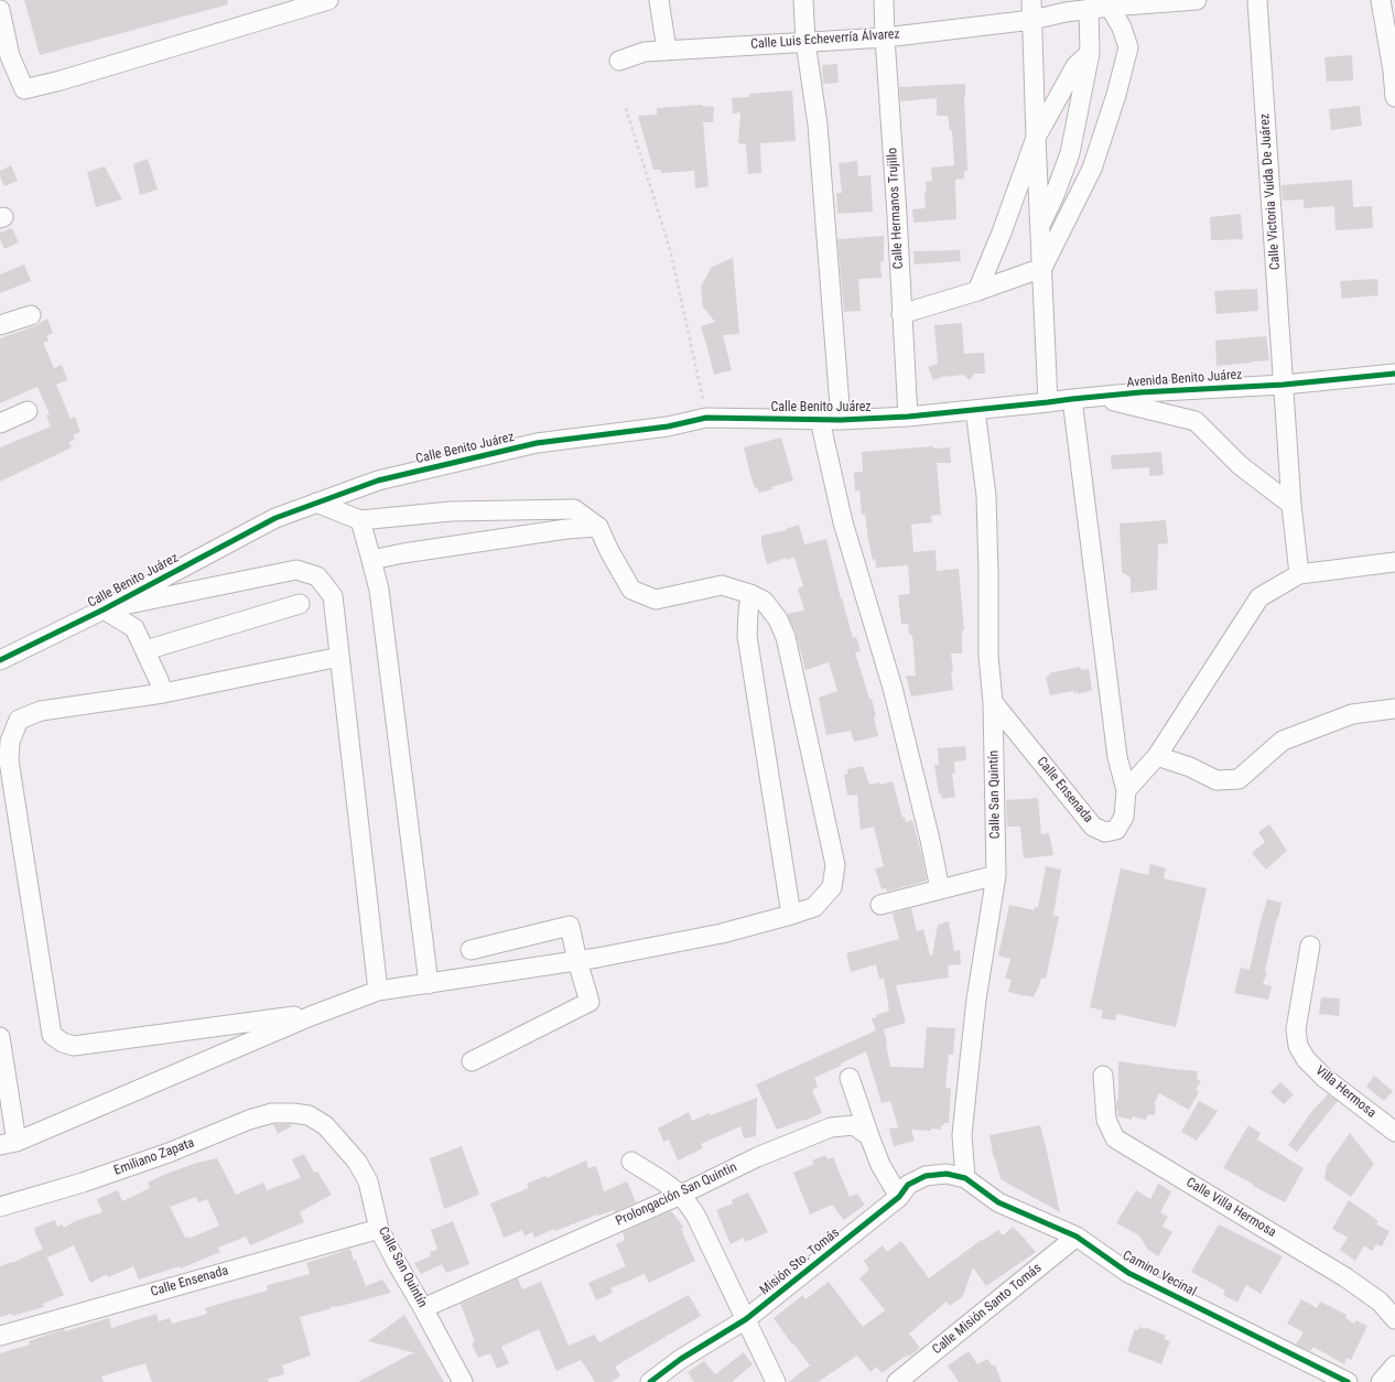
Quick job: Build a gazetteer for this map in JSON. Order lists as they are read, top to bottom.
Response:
{
  "streets": {
    "street": [
      "Calle Luis Echeverría Álvarez",
      "Calle Victoria Vuida De Juárez",
      "Calle Hermanos Trujillo",
      "Avenida Benito Juárez",
      "Calle Benito Juárez",
      "Calle Ensenada",
      "Calle San Quintín",
      "Villa Hermosa",
      "Emiliano Zapata",
      "Prolongación San Quintin",
      "Calle Villa Hermosa",
      "Misión Sto. Tomás",
      "Camino Vecinal",
      "Calle Misión Santo Tomás"
    ]
  },
  "crossings": [
    ["Calle Luis Echeverría Álvarez", "Calle Hermanos Trujillo"],
    ["Calle Victoria Vuida De Juárez", "Avenida Benito Juárez"],
    ["Calle Hermanos Trujillo", "Calle Benito Juárez"],
    ["Avenida Benito Juárez", "Calle Benito Juárez"],
    ["Avenida Benito Juárez", "Calle Ensenada"],
    ["Avenida Benito Juárez", "Calle San Quintín"],
    ["Calle Benito Juárez", "Calle San Quintín"],
    ["Calle Ensenada", "Calle San Quintín"],
    ["Calle San Quintín", "Emiliano Zapata"],
    ["Calle San Quintín", "Prolongación San Quintin"],
    ["Calle San Quintín", "Misión Sto. Tomás"],
    ["Calle San Quintín", "Camino Vecinal"],
    ["Misión Sto. Tomás", "Camino Vecinal"],
    ["Camino Vecinal", "Calle Misión Santo Tomás"]
  ]
}
